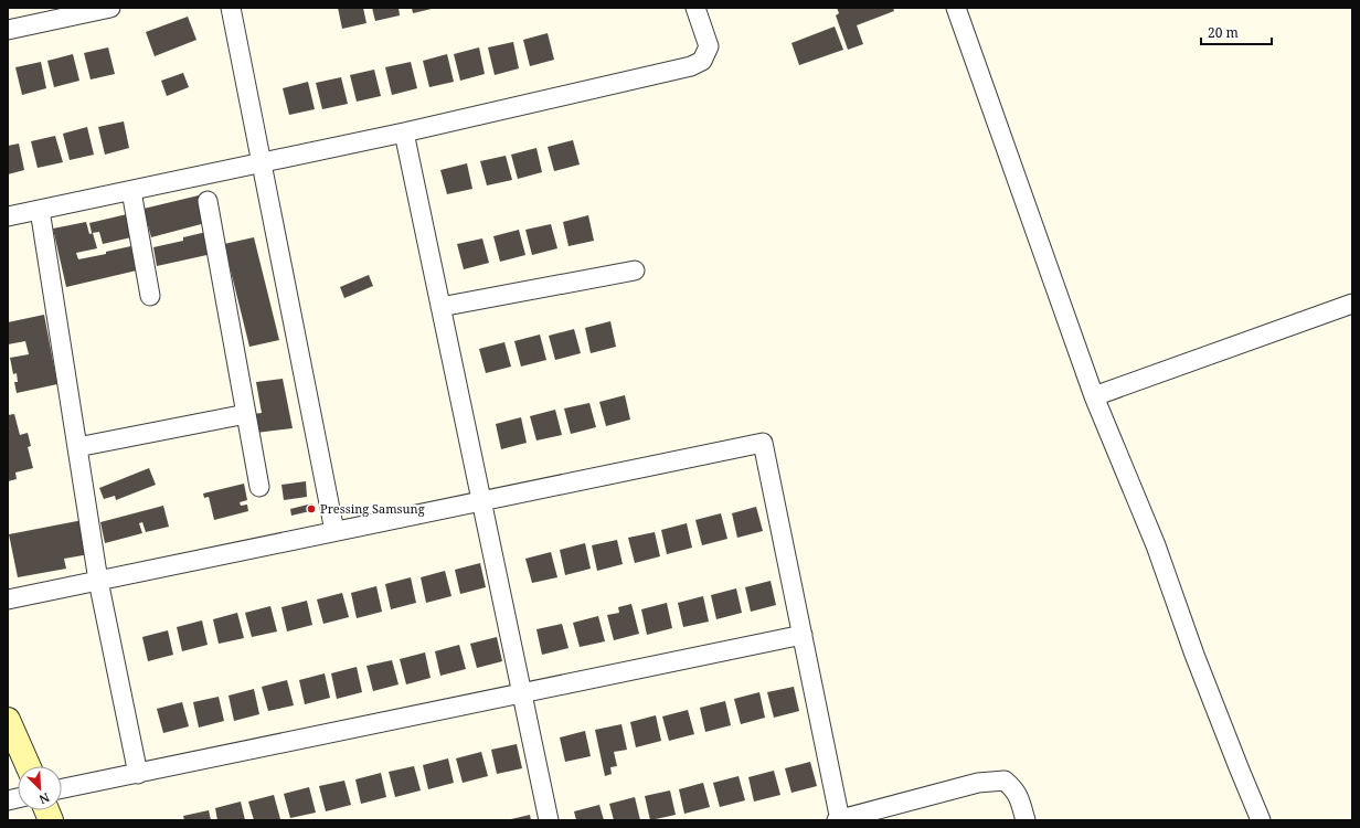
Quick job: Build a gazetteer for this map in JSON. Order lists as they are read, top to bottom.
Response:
{
  "places": ["Pressing Samsung"],
  "scale_bar": "20 m",
  "north": "bottom right"
}
